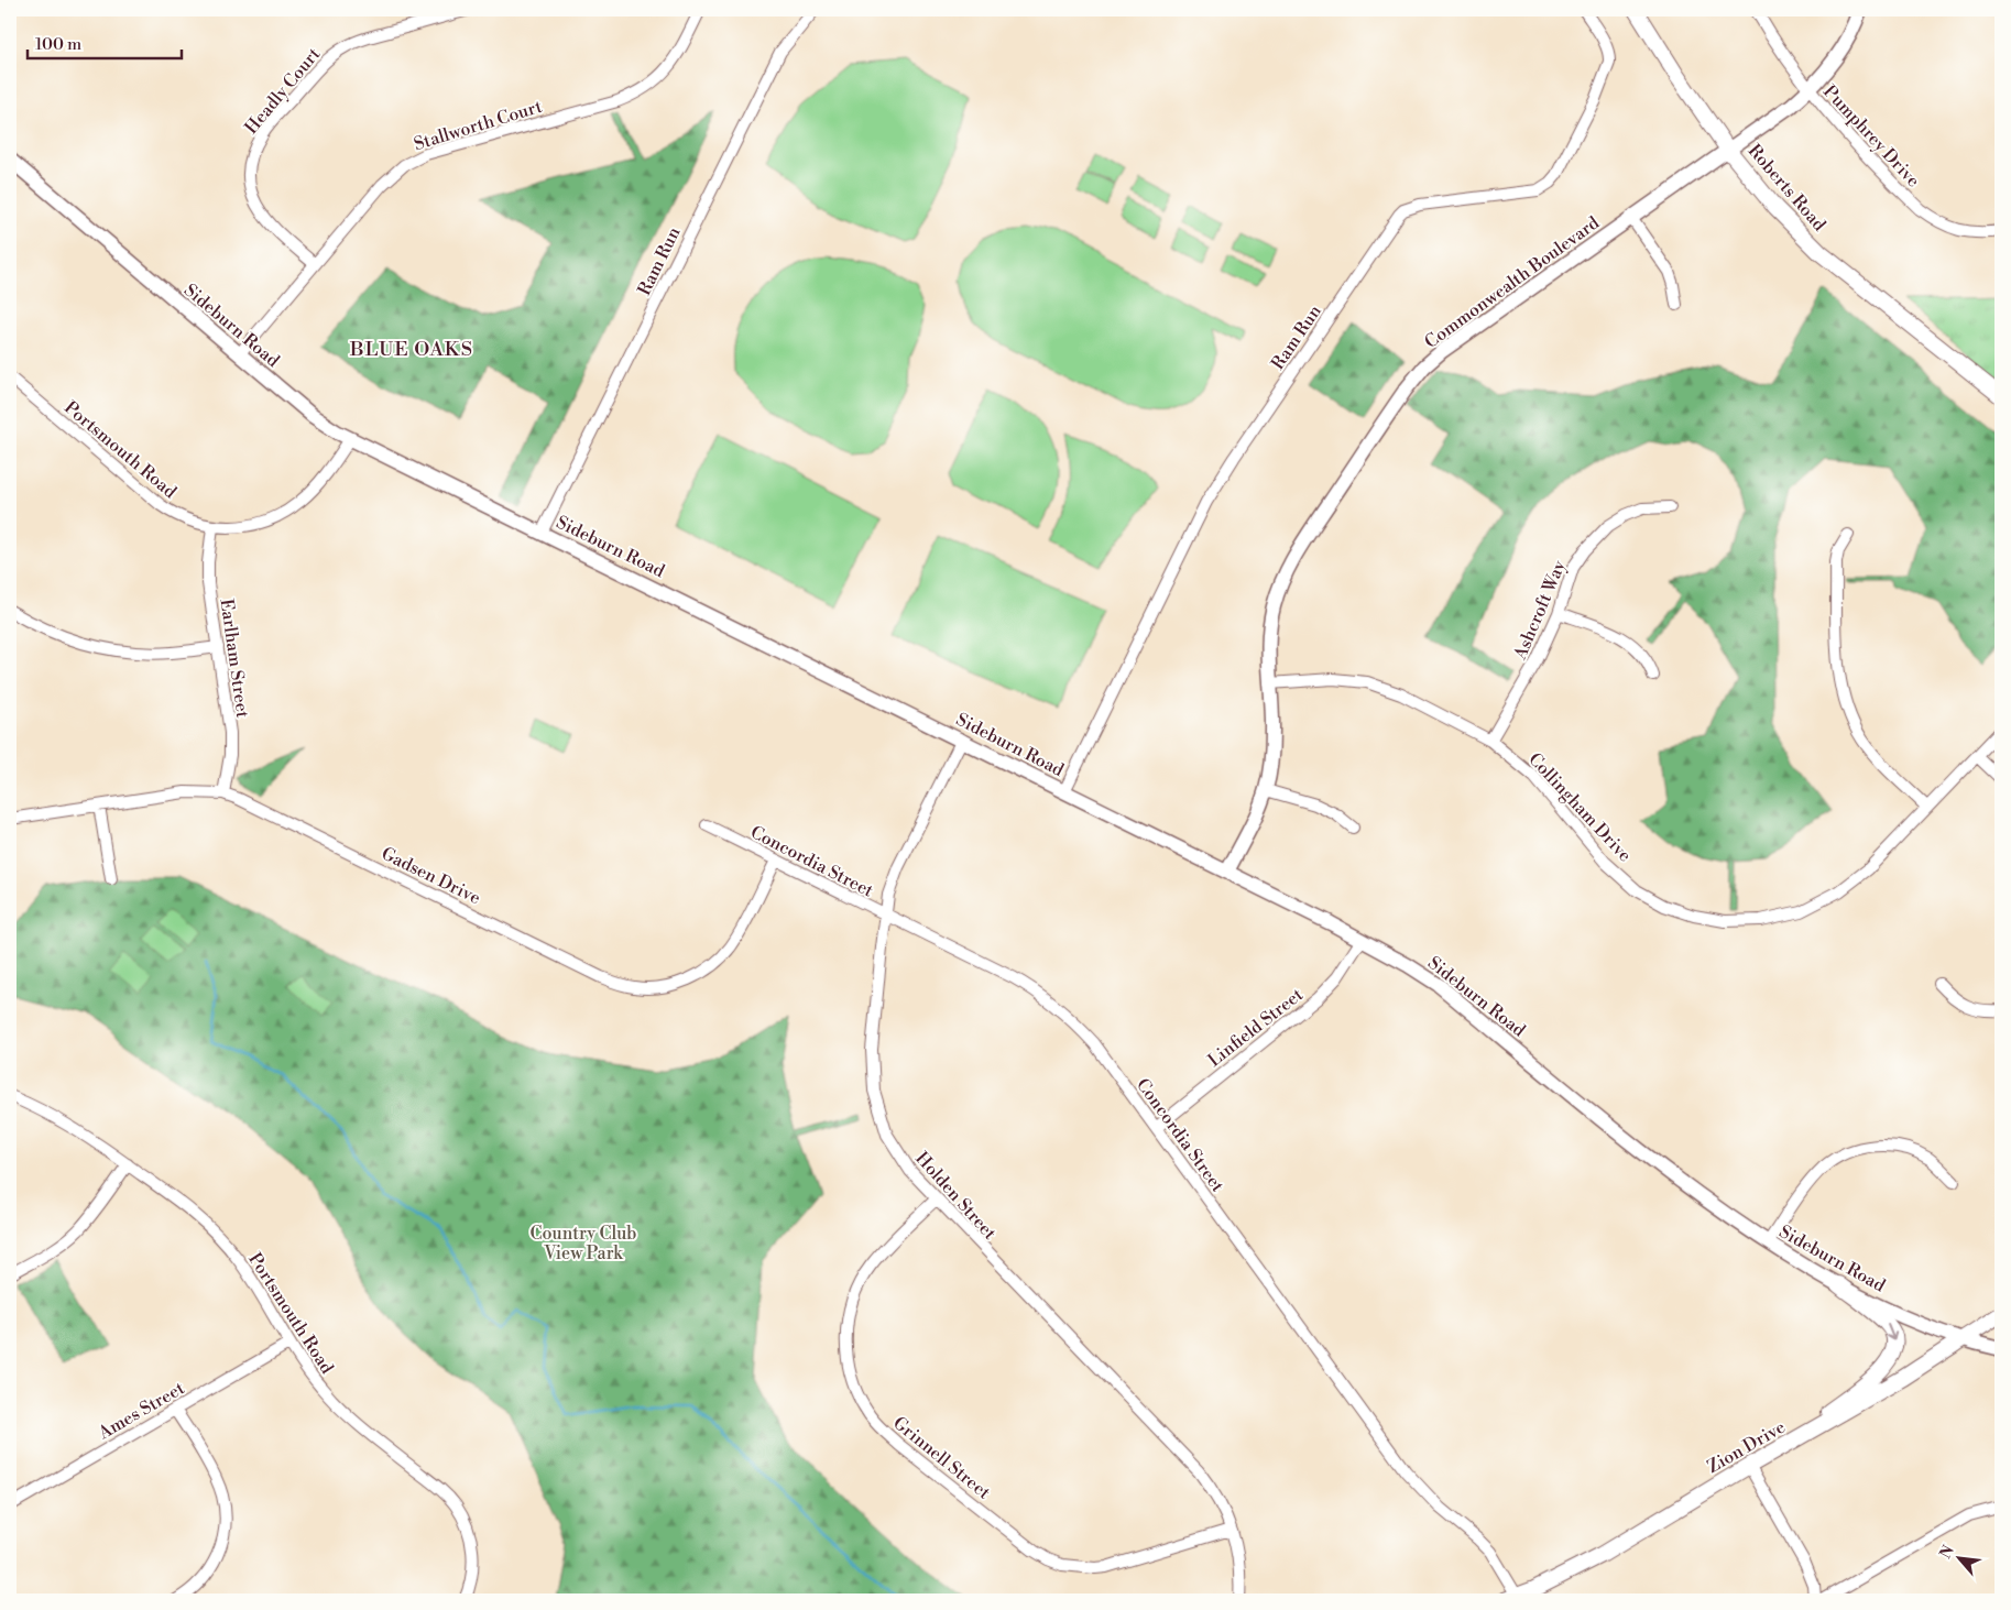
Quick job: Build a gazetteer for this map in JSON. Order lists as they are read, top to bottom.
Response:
{
  "streets": {
    "main road": ["Roberts Road", "Zion Drive"],
    "street": [
      "Headly Court",
      "Stallworth Court",
      "Pumphrey Drive",
      "Ram Run",
      "Commonwealth Boulevard",
      "Sideburn Road",
      "Portsmouth Road",
      "Ashcroft Way",
      "Earlham Street",
      "Collingham Drive",
      "Concordia Street",
      "Gadsen Drive",
      "Linfield Street",
      "Holden Street",
      "Ames Street",
      "Grinnell Street"
    ]
  },
  "crossings": [
    ["Headly Court", "Stallworth Court"],
    ["Stallworth Court", "Sideburn Road"],
    ["Pumphrey Drive", "Commonwealth Boulevard"],
    ["Roberts Road", "Commonwealth Boulevard"],
    ["Ram Run", "Sideburn Road"],
    ["Commonwealth Boulevard", "Sideburn Road"],
    ["Commonwealth Boulevard", "Collingham Drive"],
    ["Sideburn Road", "Portsmouth Road"],
    ["Sideburn Road", "Linfield Street"],
    ["Sideburn Road", "Holden Street"],
    ["Sideburn Road", "Zion Drive"],
    ["Portsmouth Road", "Earlham Street"],
    ["Portsmouth Road", "Ames Street"],
    ["Ashcroft Way", "Collingham Drive"],
    ["Earlham Street", "Gadsen Drive"],
    ["Concordia Street", "Gadsen Drive"],
    ["Concordia Street", "Linfield Street"],
    ["Concordia Street", "Holden Street"],
    ["Concordia Street", "Zion Drive"],
    ["Holden Street", "Grinnell Street"]
  ],
  "districts": ["BLUE OAKS"],
  "parks": ["Country Club View Park"],
  "scale_bar": "100 m",
  "north": "top left"
}
